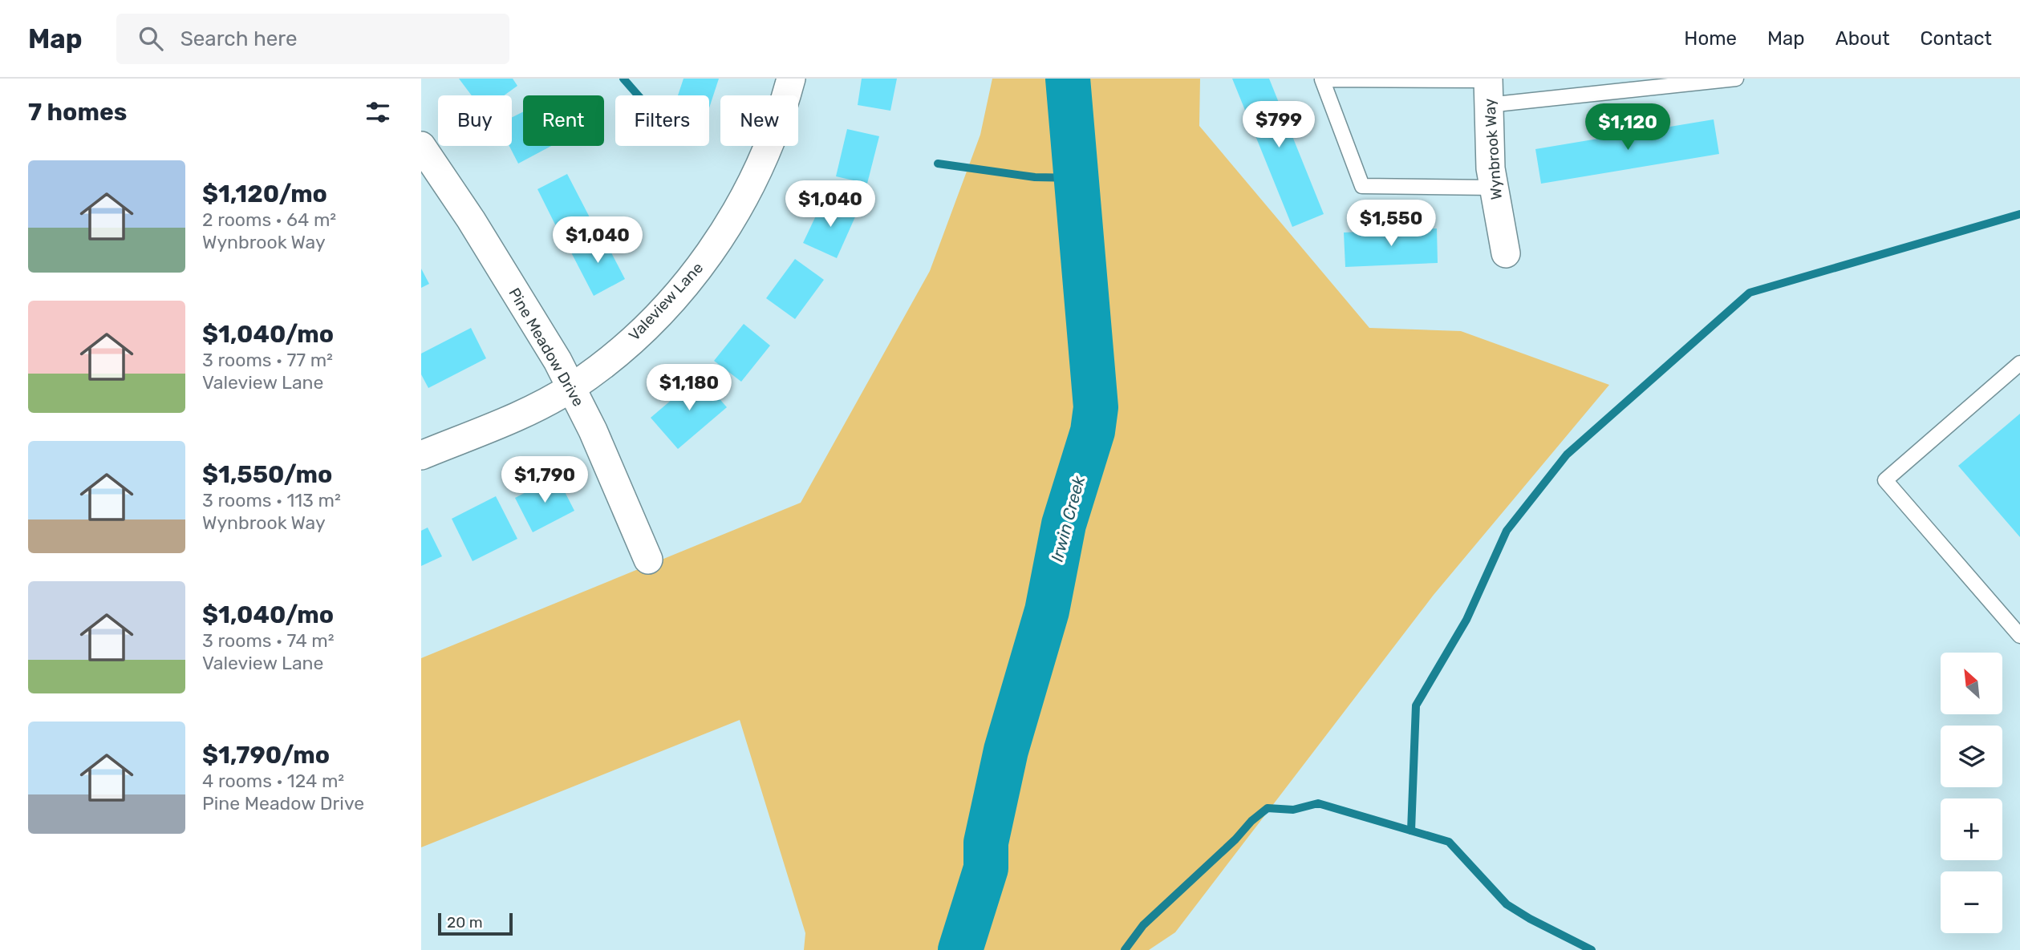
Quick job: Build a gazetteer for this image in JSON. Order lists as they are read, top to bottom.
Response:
{
  "streets": {
    "street": ["Wynbrook Way", "Valeview Lane", "Pine Meadow Drive"]
  },
  "crossings": [
    ["Valeview Lane", "Pine Meadow Drive"]
  ],
  "water": ["Irwin Creek"],
  "scale_bar": "20 m",
  "north": "top left",
  "page": {
    "header": "Map",
    "search": "Search here",
    "nav": [
      "Home",
      "Map",
      "About",
      "Contact"
    ],
    "heading": "7 homes",
    "chip": [
      "Buy",
      "Rent",
      "Filters",
      "New"
    ],
    "price": [
      "$799",
      "$1,120",
      "$1,040",
      "$1,550",
      "$1,040",
      "$1,180",
      "$1,790"
    ],
    "list": [
      {
        "name": "$1,120/mo",
        "note": "2 rooms · 64 m² · Wynbrook Way"
      },
      {
        "name": "$1,040/mo",
        "note": "3 rooms · 77 m² · Valeview Lane"
      },
      {
        "name": "$1,550/mo",
        "note": "3 rooms · 113 m² · Wynbrook Way"
      },
      {
        "name": "$1,040/mo",
        "note": "3 rooms · 74 m² · Valeview Lane"
      },
      {
        "name": "$1,790/mo",
        "note": "4 rooms · 124 m² · Pine Meadow Drive"
      }
    ],
    "map_buttons": ["+", "−"],
    "scale": "20 m"
  }
}
